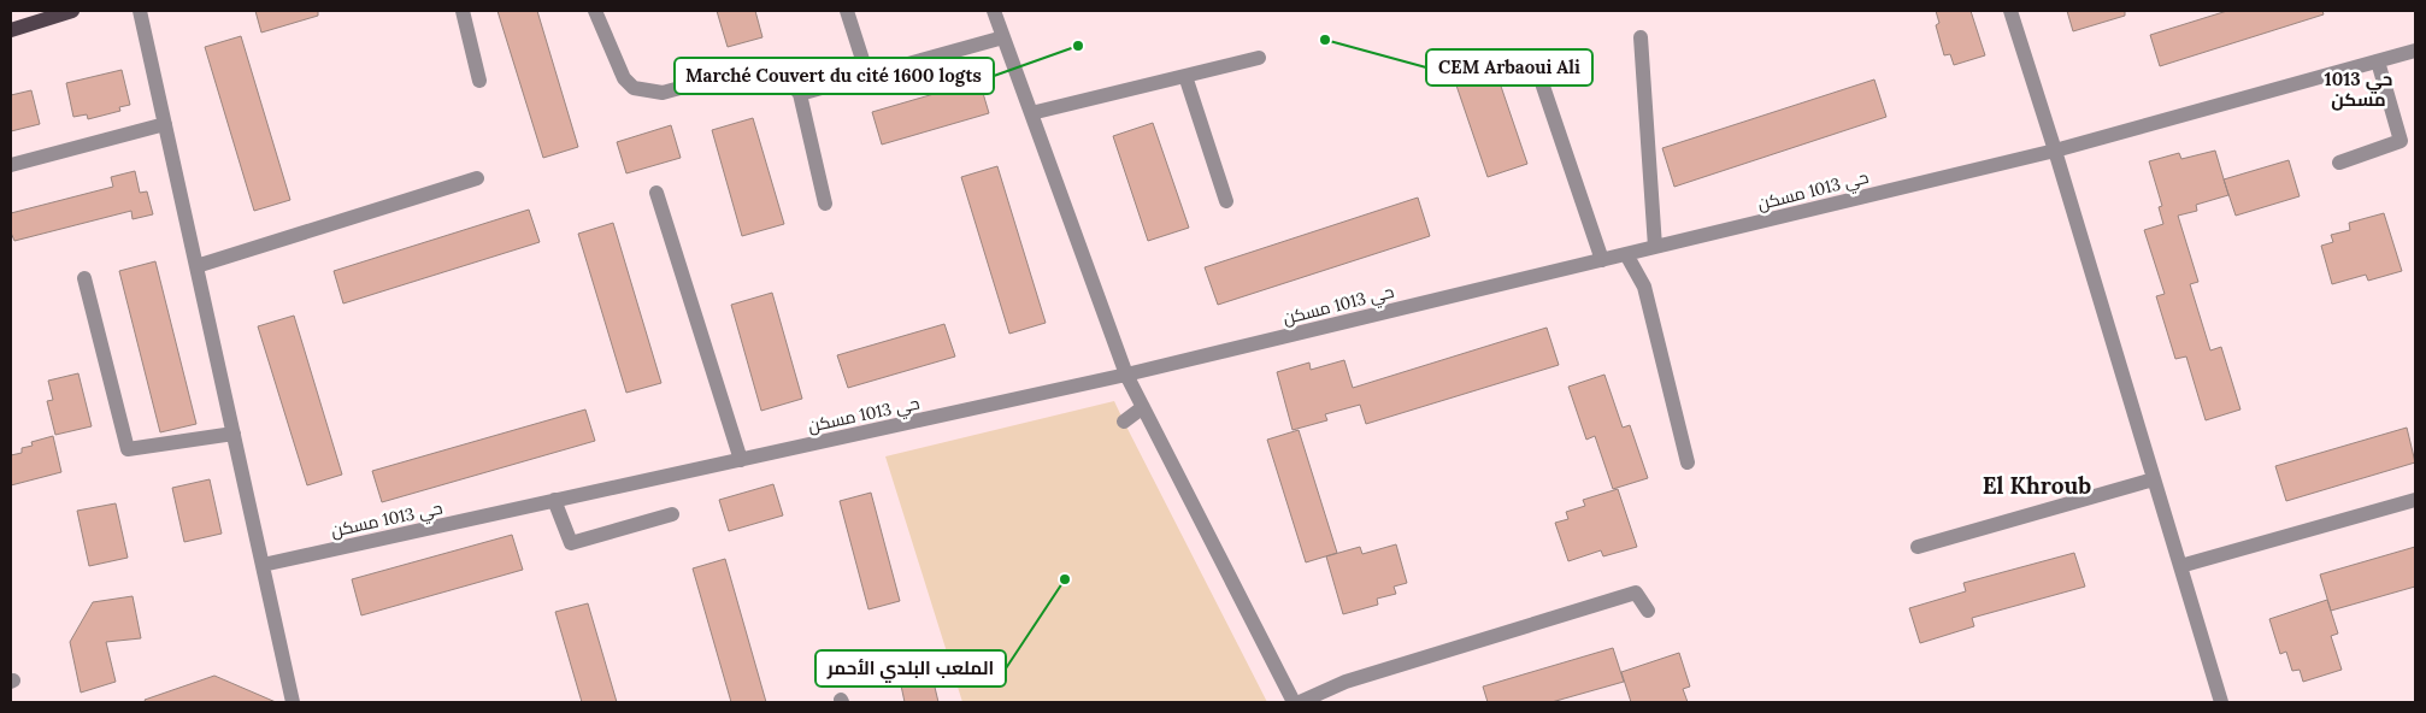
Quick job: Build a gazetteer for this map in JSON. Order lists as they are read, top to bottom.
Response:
{
  "streets": {
    "street": ["حي 1013 مسكن"]
  },
  "districts": ["حي 1013 مسكن", "El Khroub"],
  "places": ["CEM Arbaoui Ali", "Marché Couvert du cité 1600 logts", "الملعب البلدي الأحمر"]
}
